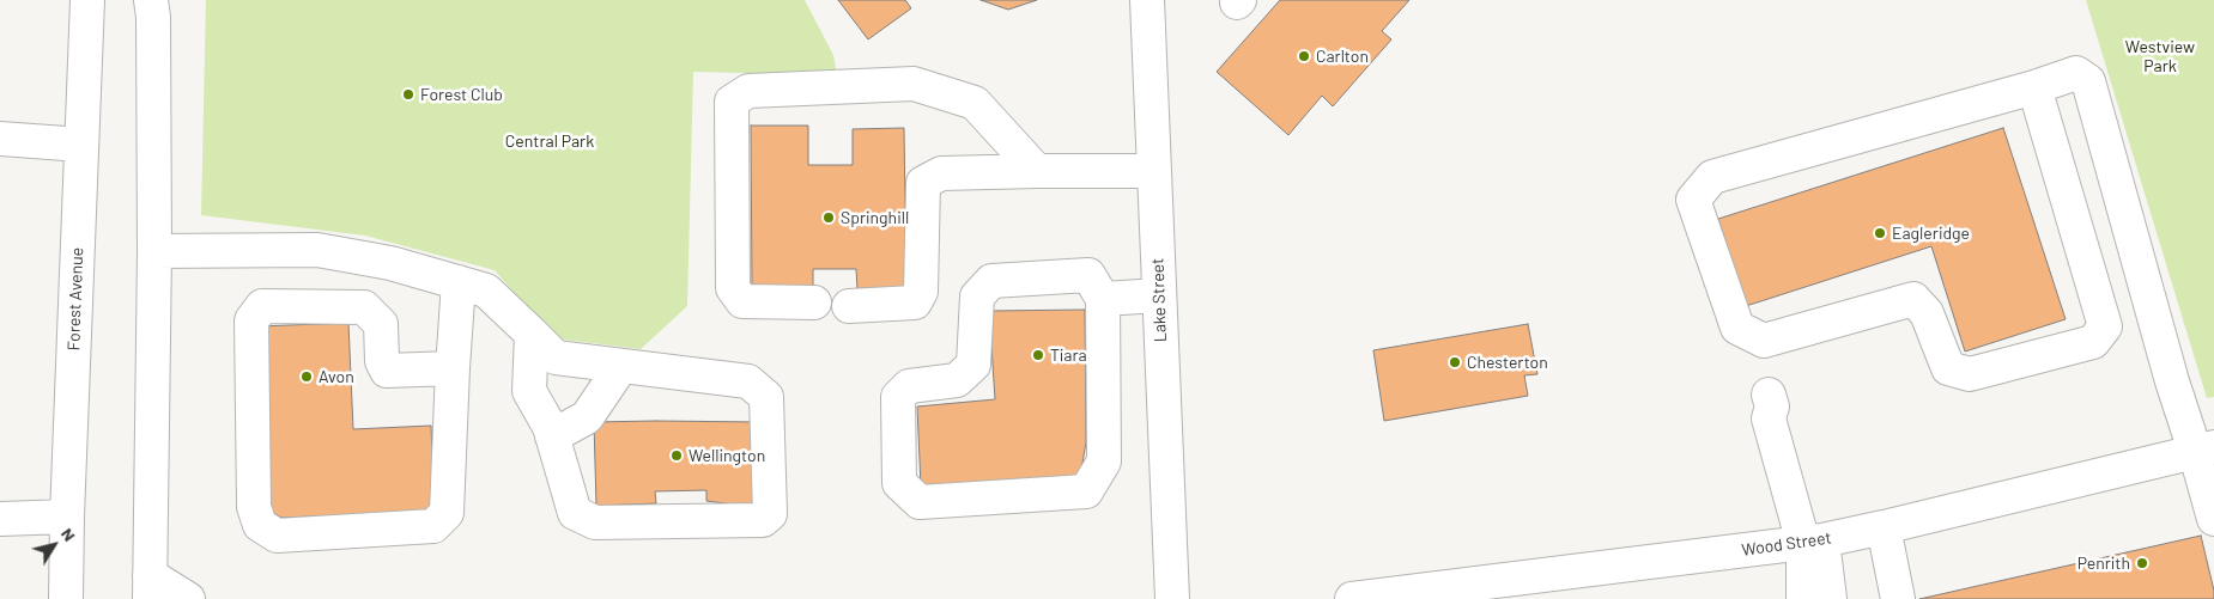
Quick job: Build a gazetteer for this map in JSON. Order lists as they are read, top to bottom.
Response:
{
  "streets": {
    "street": ["Forest Avenue", "Lake Street", "Wood Street"]
  },
  "parks": ["Westview Park", "Central Park"],
  "places": [
    "Carlton",
    "Forest Club",
    "Springhill",
    "Eagleridge",
    "Tiara",
    "Chesterton",
    "Avon",
    "Wellington",
    "Penrith"
  ],
  "north": "top right"
}
